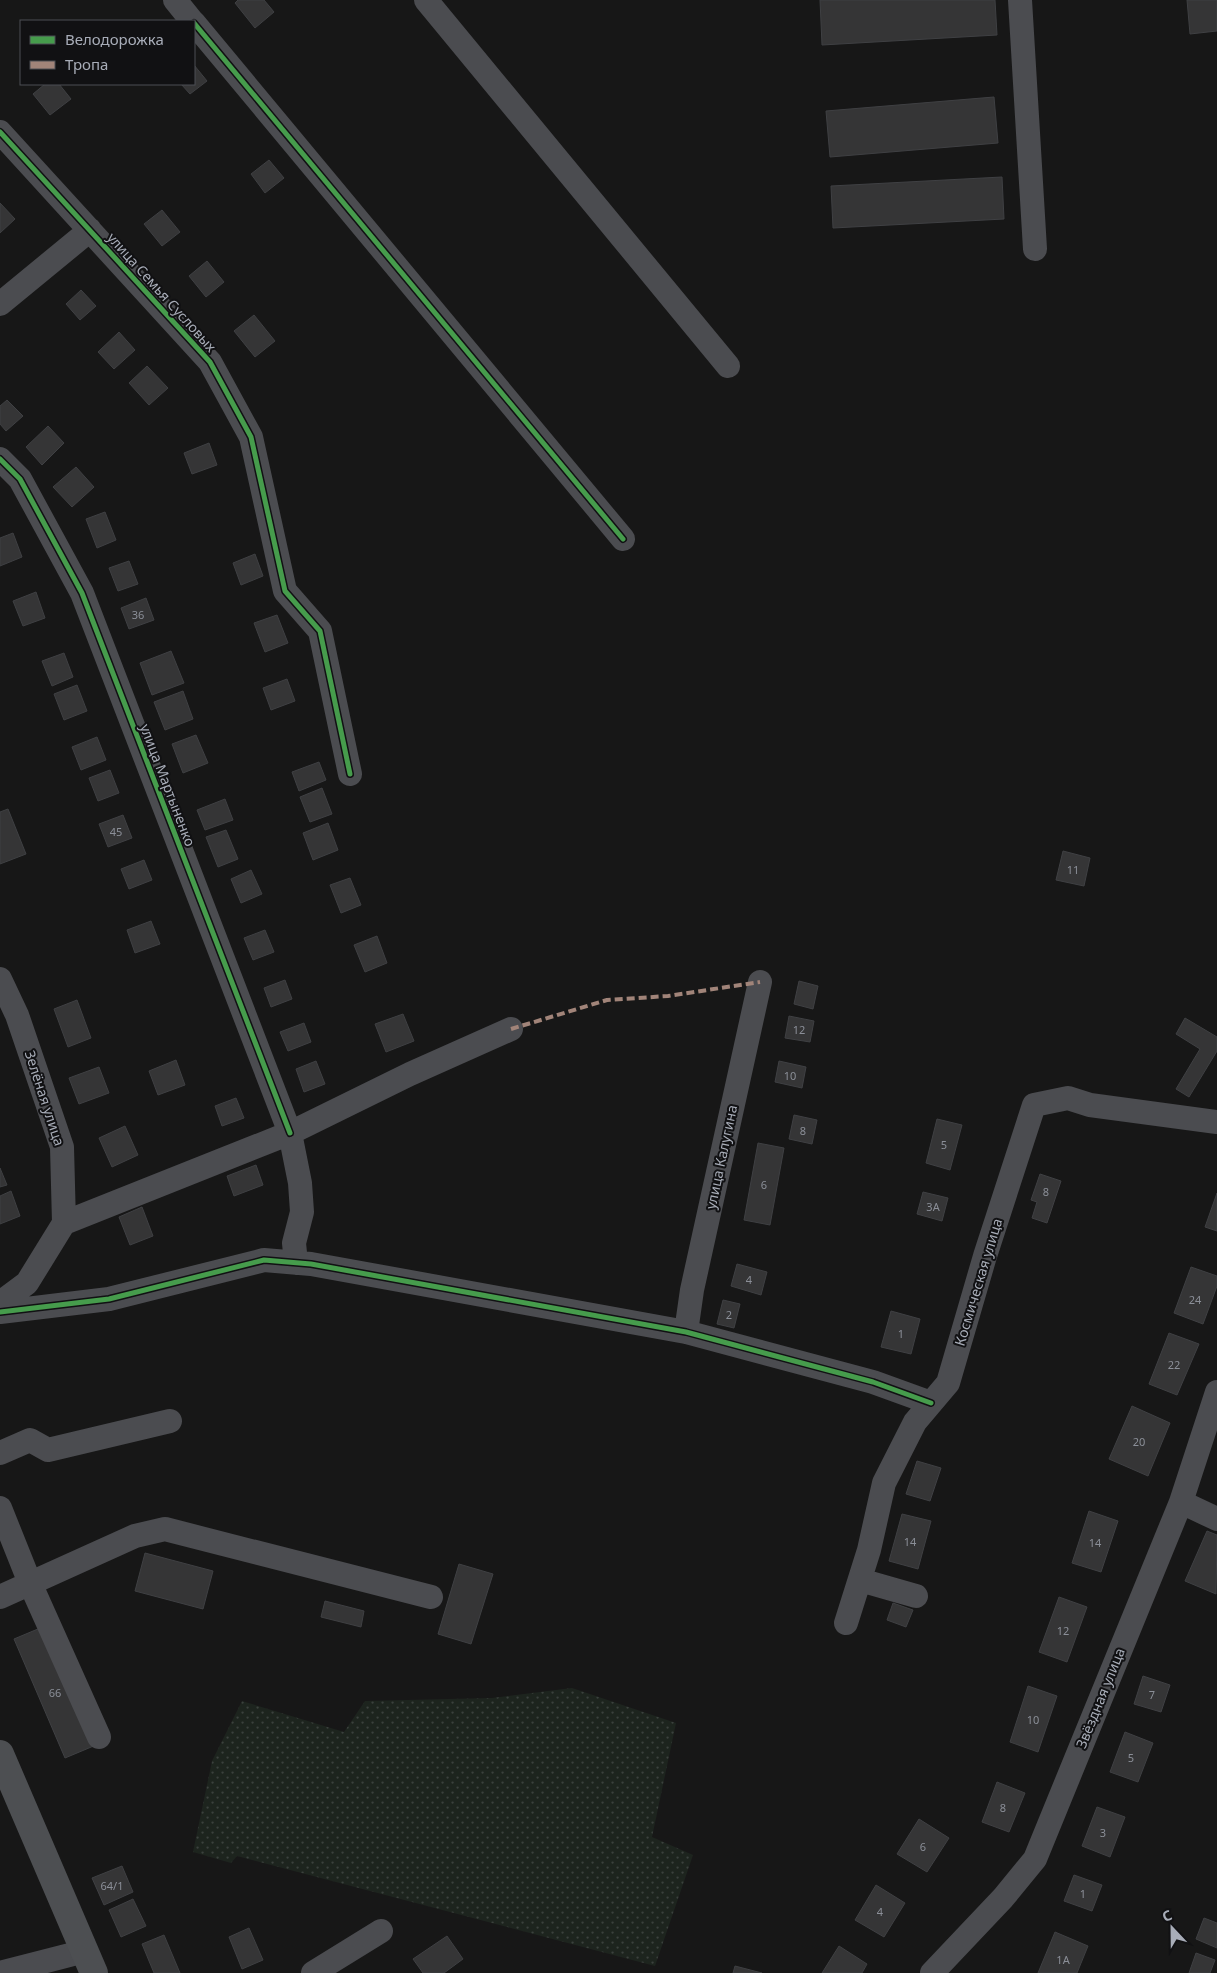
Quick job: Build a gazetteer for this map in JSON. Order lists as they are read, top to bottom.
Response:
{
  "streets": {
    "street": [
      "улица Семья Сусловых",
      "улица Мартыненко",
      "Зелёная улица",
      "улица Калугина",
      "Космическая улица",
      "Звёздная улица"
    ]
  },
  "house_numbers": [
    "36",
    "45",
    "11",
    "12",
    "10",
    "8",
    "5",
    "6",
    "8",
    "3А",
    "4",
    "24",
    "2",
    "1",
    "22",
    "20",
    "14",
    "14",
    "12",
    "66",
    "7",
    "10",
    "5",
    "8",
    "3",
    "6",
    "64/1",
    "1",
    "4",
    "1А"
  ],
  "legend": ["Велодорожка", "Тропа"],
  "north": "top"
}
